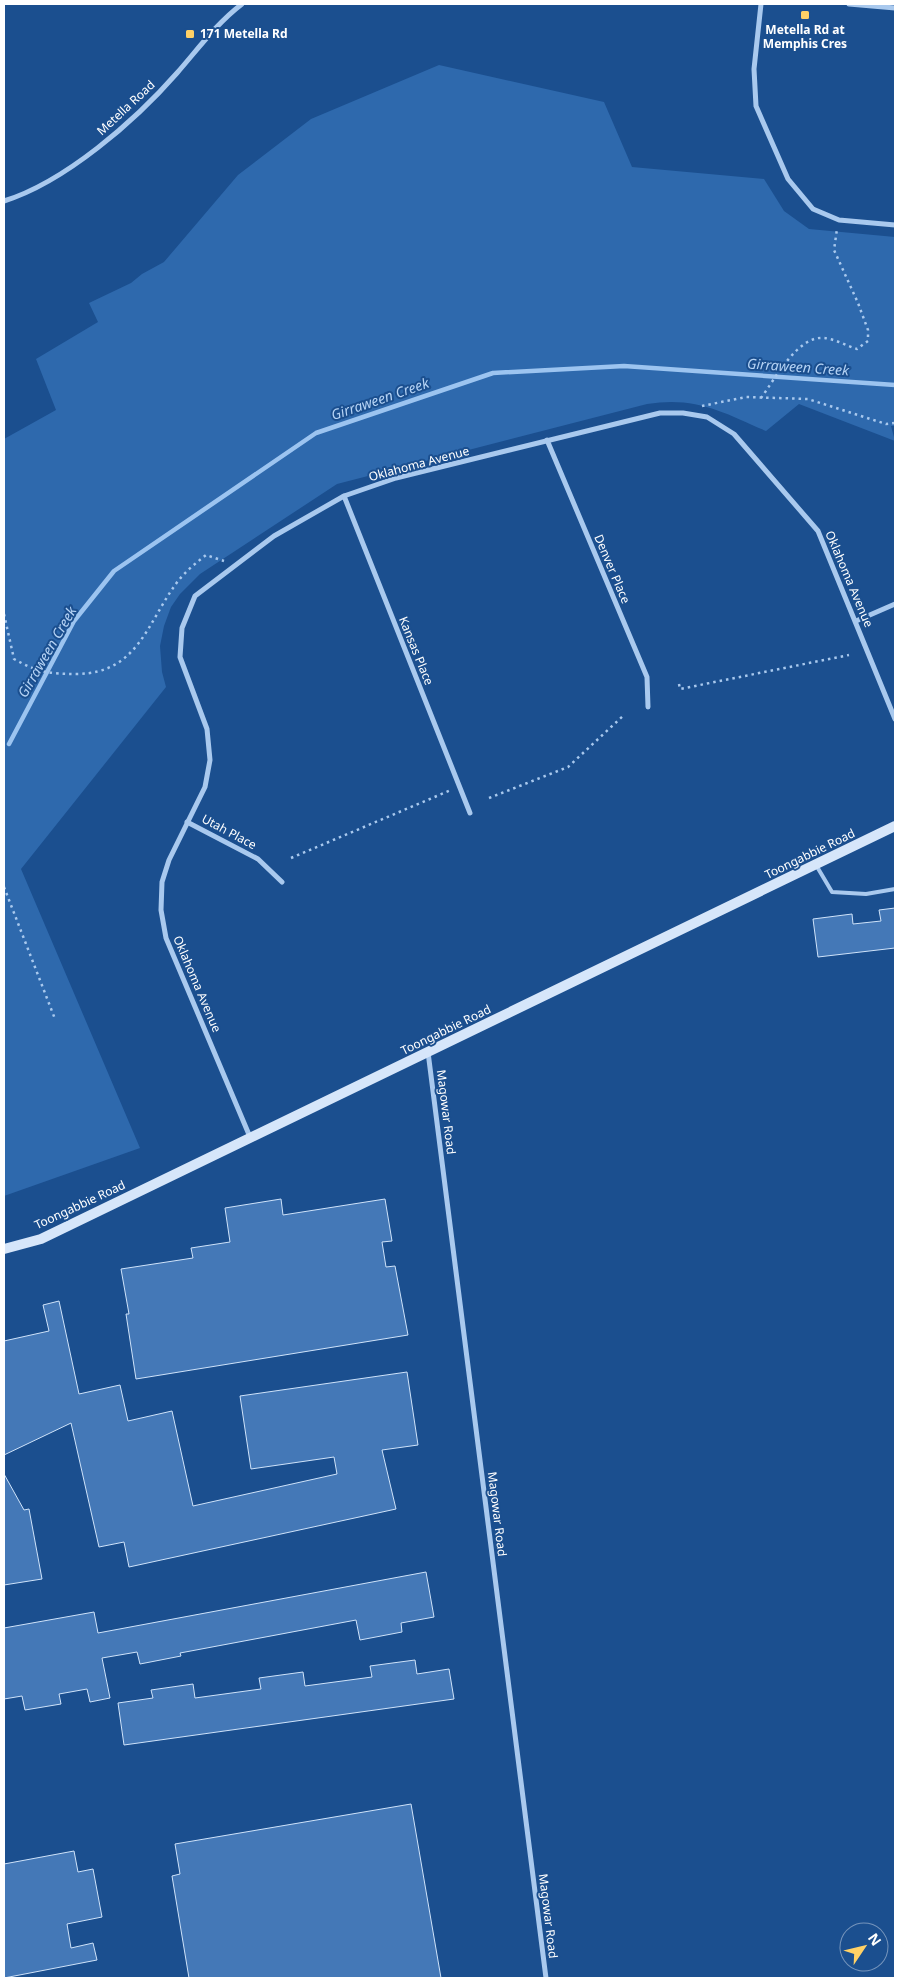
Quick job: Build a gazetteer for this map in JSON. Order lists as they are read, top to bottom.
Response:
{
  "streets": {
    "main road": ["Toongabbie Road"],
    "street": [
      "Metella Road",
      "Oklahoma Avenue",
      "Denver Place",
      "Kansas Place",
      "Utah Place",
      "Magowar Road"
    ]
  },
  "crossings": [
    ["Oklahoma Avenue", "Denver Place"],
    ["Oklahoma Avenue", "Kansas Place"],
    ["Oklahoma Avenue", "Utah Place"],
    ["Oklahoma Avenue", "Toongabbie Road"],
    ["Toongabbie Road", "Magowar Road"]
  ],
  "water": ["Girraween Creek"],
  "places": {
    "transit": ["Metella Rd at Memphis Cres", "171 Metella Rd"]
  },
  "north": "top right"
}
